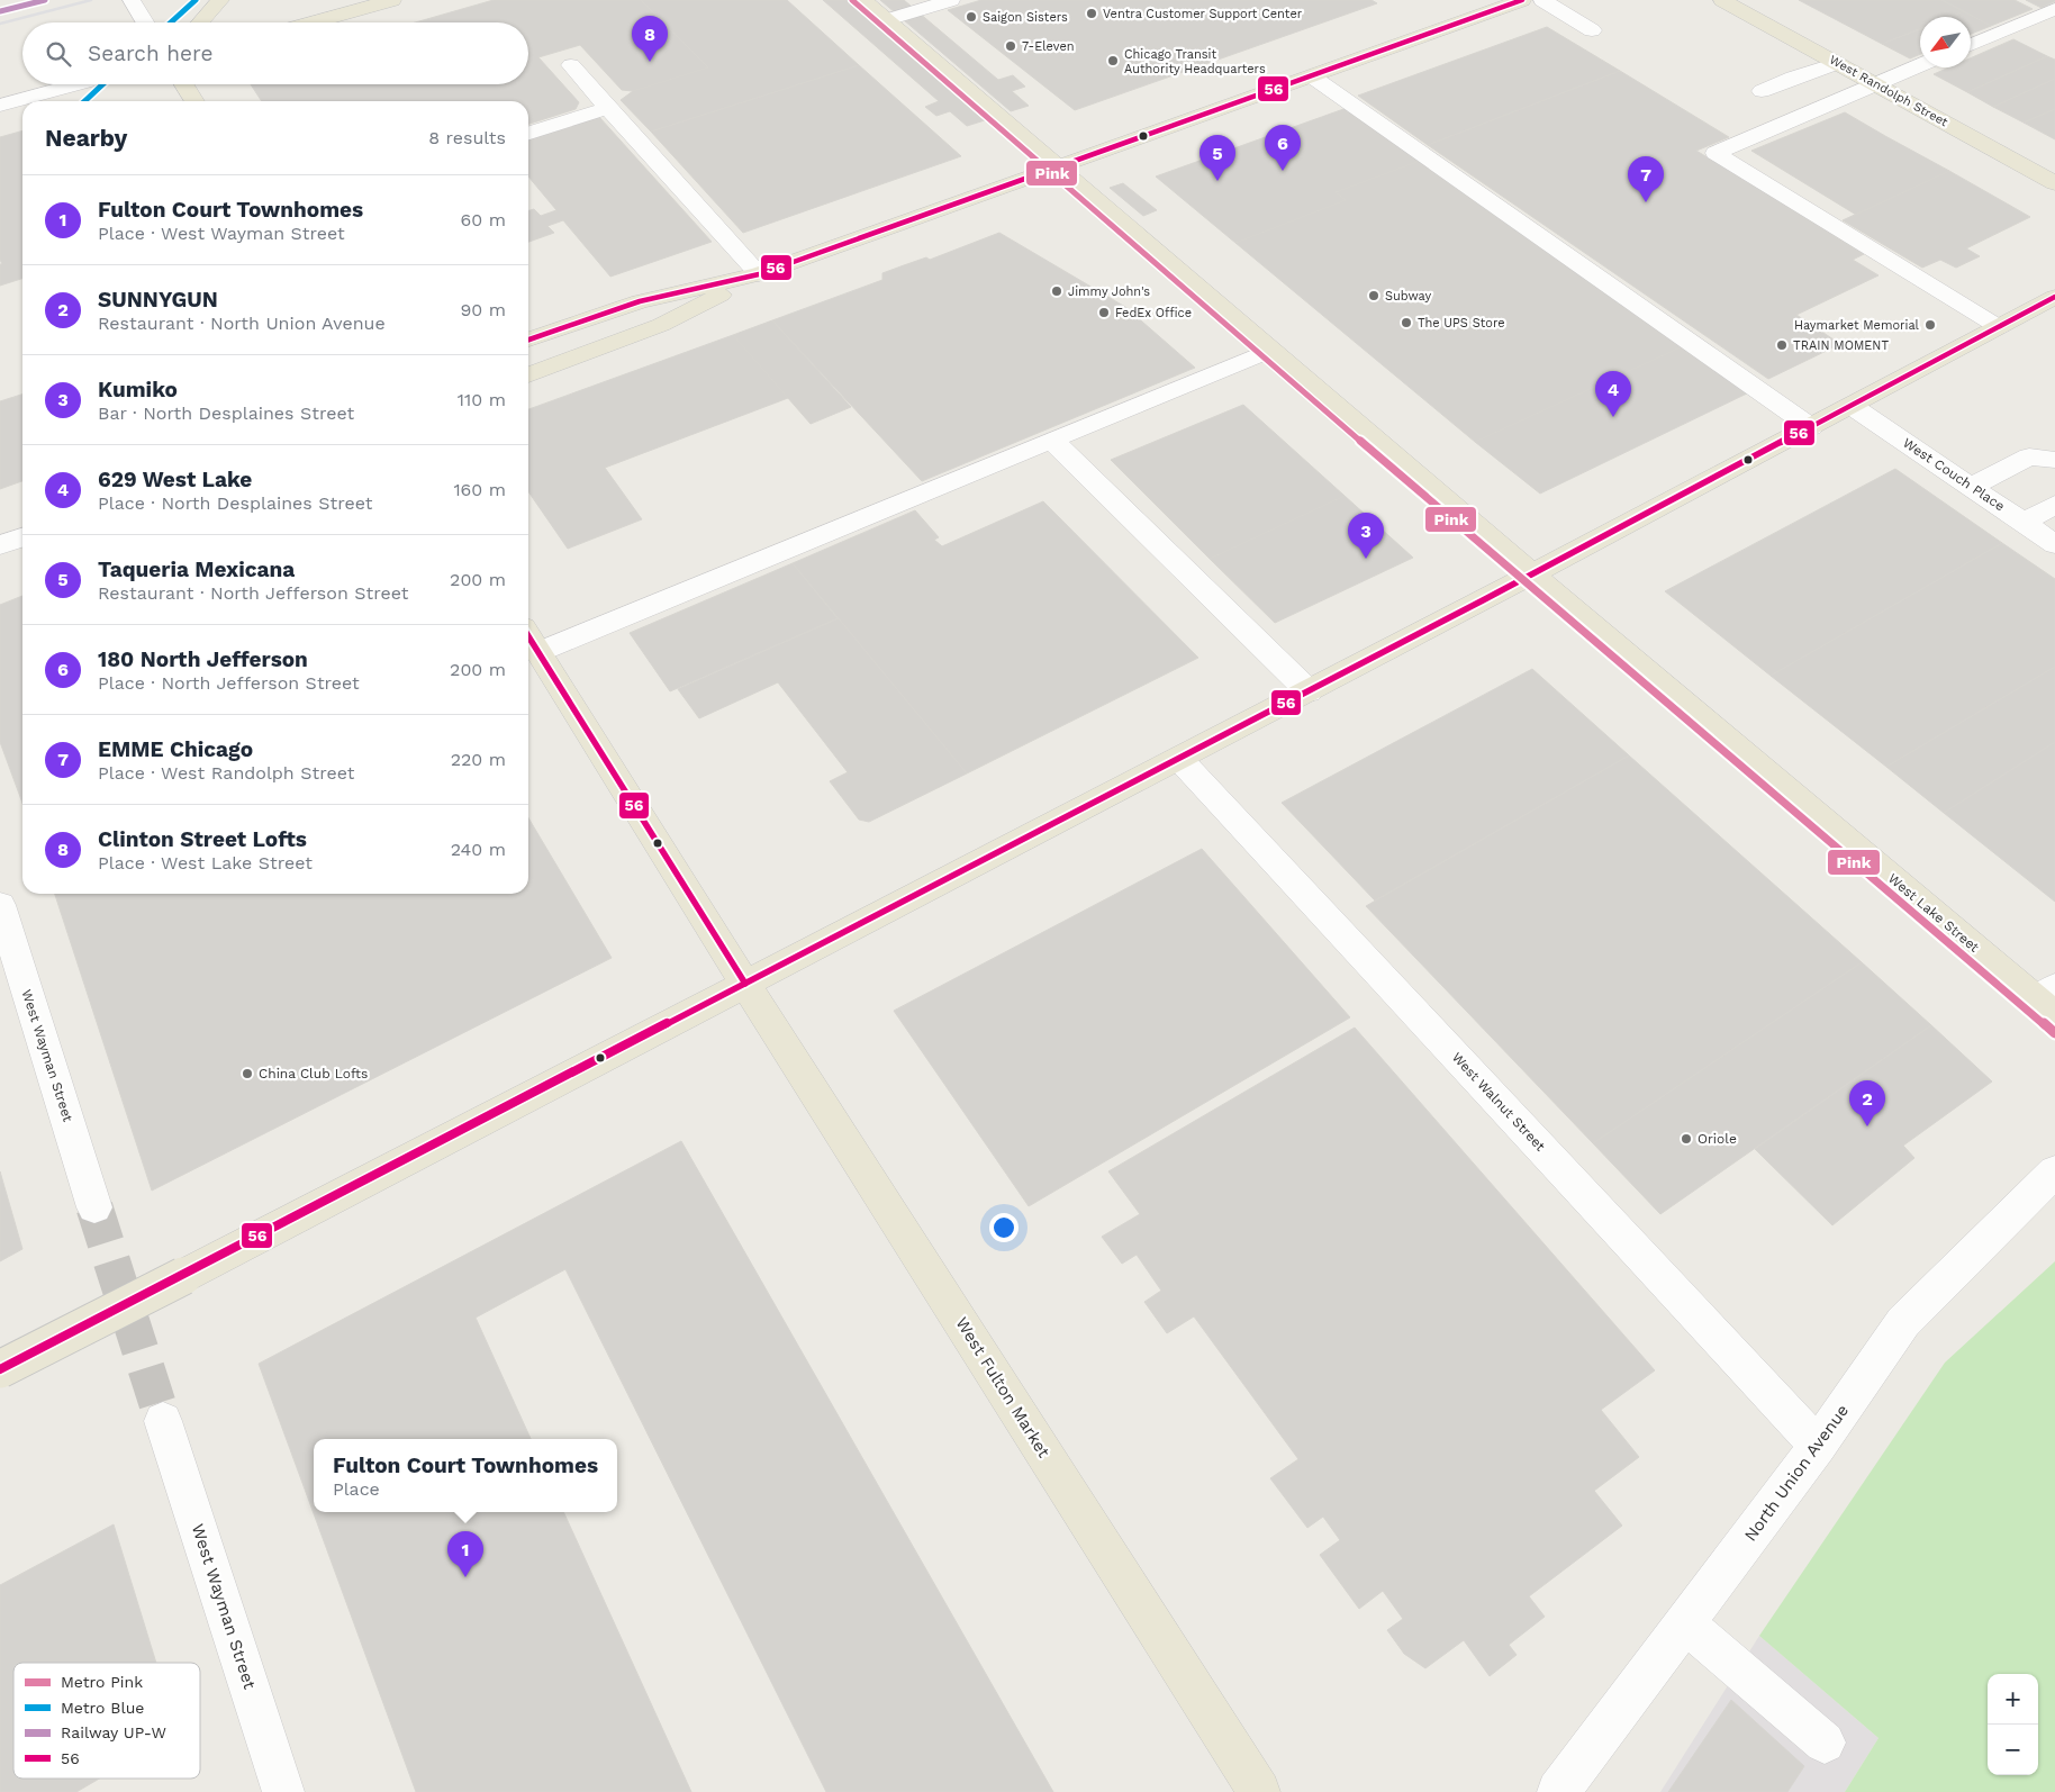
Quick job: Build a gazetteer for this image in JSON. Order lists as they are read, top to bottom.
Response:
{
  "streets": {
    "main road": ["West Randolph Street", "West Lake Street", "West Fulton Market"],
    "street": [
      "West Couch Place",
      "West Wayman Street",
      "West Walnut Street",
      "North Union Avenue"
    ]
  },
  "crossings": [
    ["West Walnut Street", "North Union Avenue"]
  ],
  "places": [
    "Ventra Customer Support Center",
    "Saigon Sisters",
    "7-Eleven",
    "Chicago Transit Authority Headquarters",
    "Jimmy John's",
    "Subway",
    "FedEx Office",
    "The UPS Store",
    "Haymarket Memorial",
    "TRAIN MOMENT",
    "China Club Lofts",
    "Oriole"
  ],
  "lines": [
    "metro line Pink",
    "metro line Blue",
    "rail line UP-W",
    "transit line 56"
  ],
  "legend": [
    "Metro Pink",
    "Metro Blue",
    "Railway UP-W",
    "56"
  ],
  "north": "bottom left",
  "page": {
    "pins": [
      "8",
      "6",
      "5",
      "7",
      "4",
      "3",
      "2",
      "1"
    ],
    "search": "Search here",
    "heading": ["Nearby", "8 results"],
    "list": [
      {
        "mark": "1",
        "name": "Fulton Court Townhomes",
        "note": "Place · West Wayman Street",
        "value": "60 m"
      },
      {
        "mark": "2",
        "name": "SUNNYGUN",
        "note": "Restaurant · North Union Avenue",
        "value": "90 m"
      },
      {
        "mark": "3",
        "name": "Kumiko",
        "note": "Bar · North Desplaines Street",
        "value": "110 m"
      },
      {
        "mark": "4",
        "name": "629 West Lake",
        "note": "Place · North Desplaines Street",
        "value": "160 m"
      },
      {
        "mark": "5",
        "name": "Taqueria Mexicana",
        "note": "Restaurant · North Jefferson Street",
        "value": "200 m"
      },
      {
        "mark": "6",
        "name": "180 North Jefferson",
        "note": "Place · North Jefferson Street",
        "value": "200 m"
      },
      {
        "mark": "7",
        "name": "EMME Chicago",
        "note": "Place · West Randolph Street",
        "value": "220 m"
      },
      {
        "mark": "8",
        "name": "Clinton Street Lofts",
        "note": "Place · West Lake Street",
        "value": "240 m"
      }
    ],
    "popup": ["Fulton Court Townhomes", "Place"],
    "map_buttons": ["+", "−"]
  }
}
